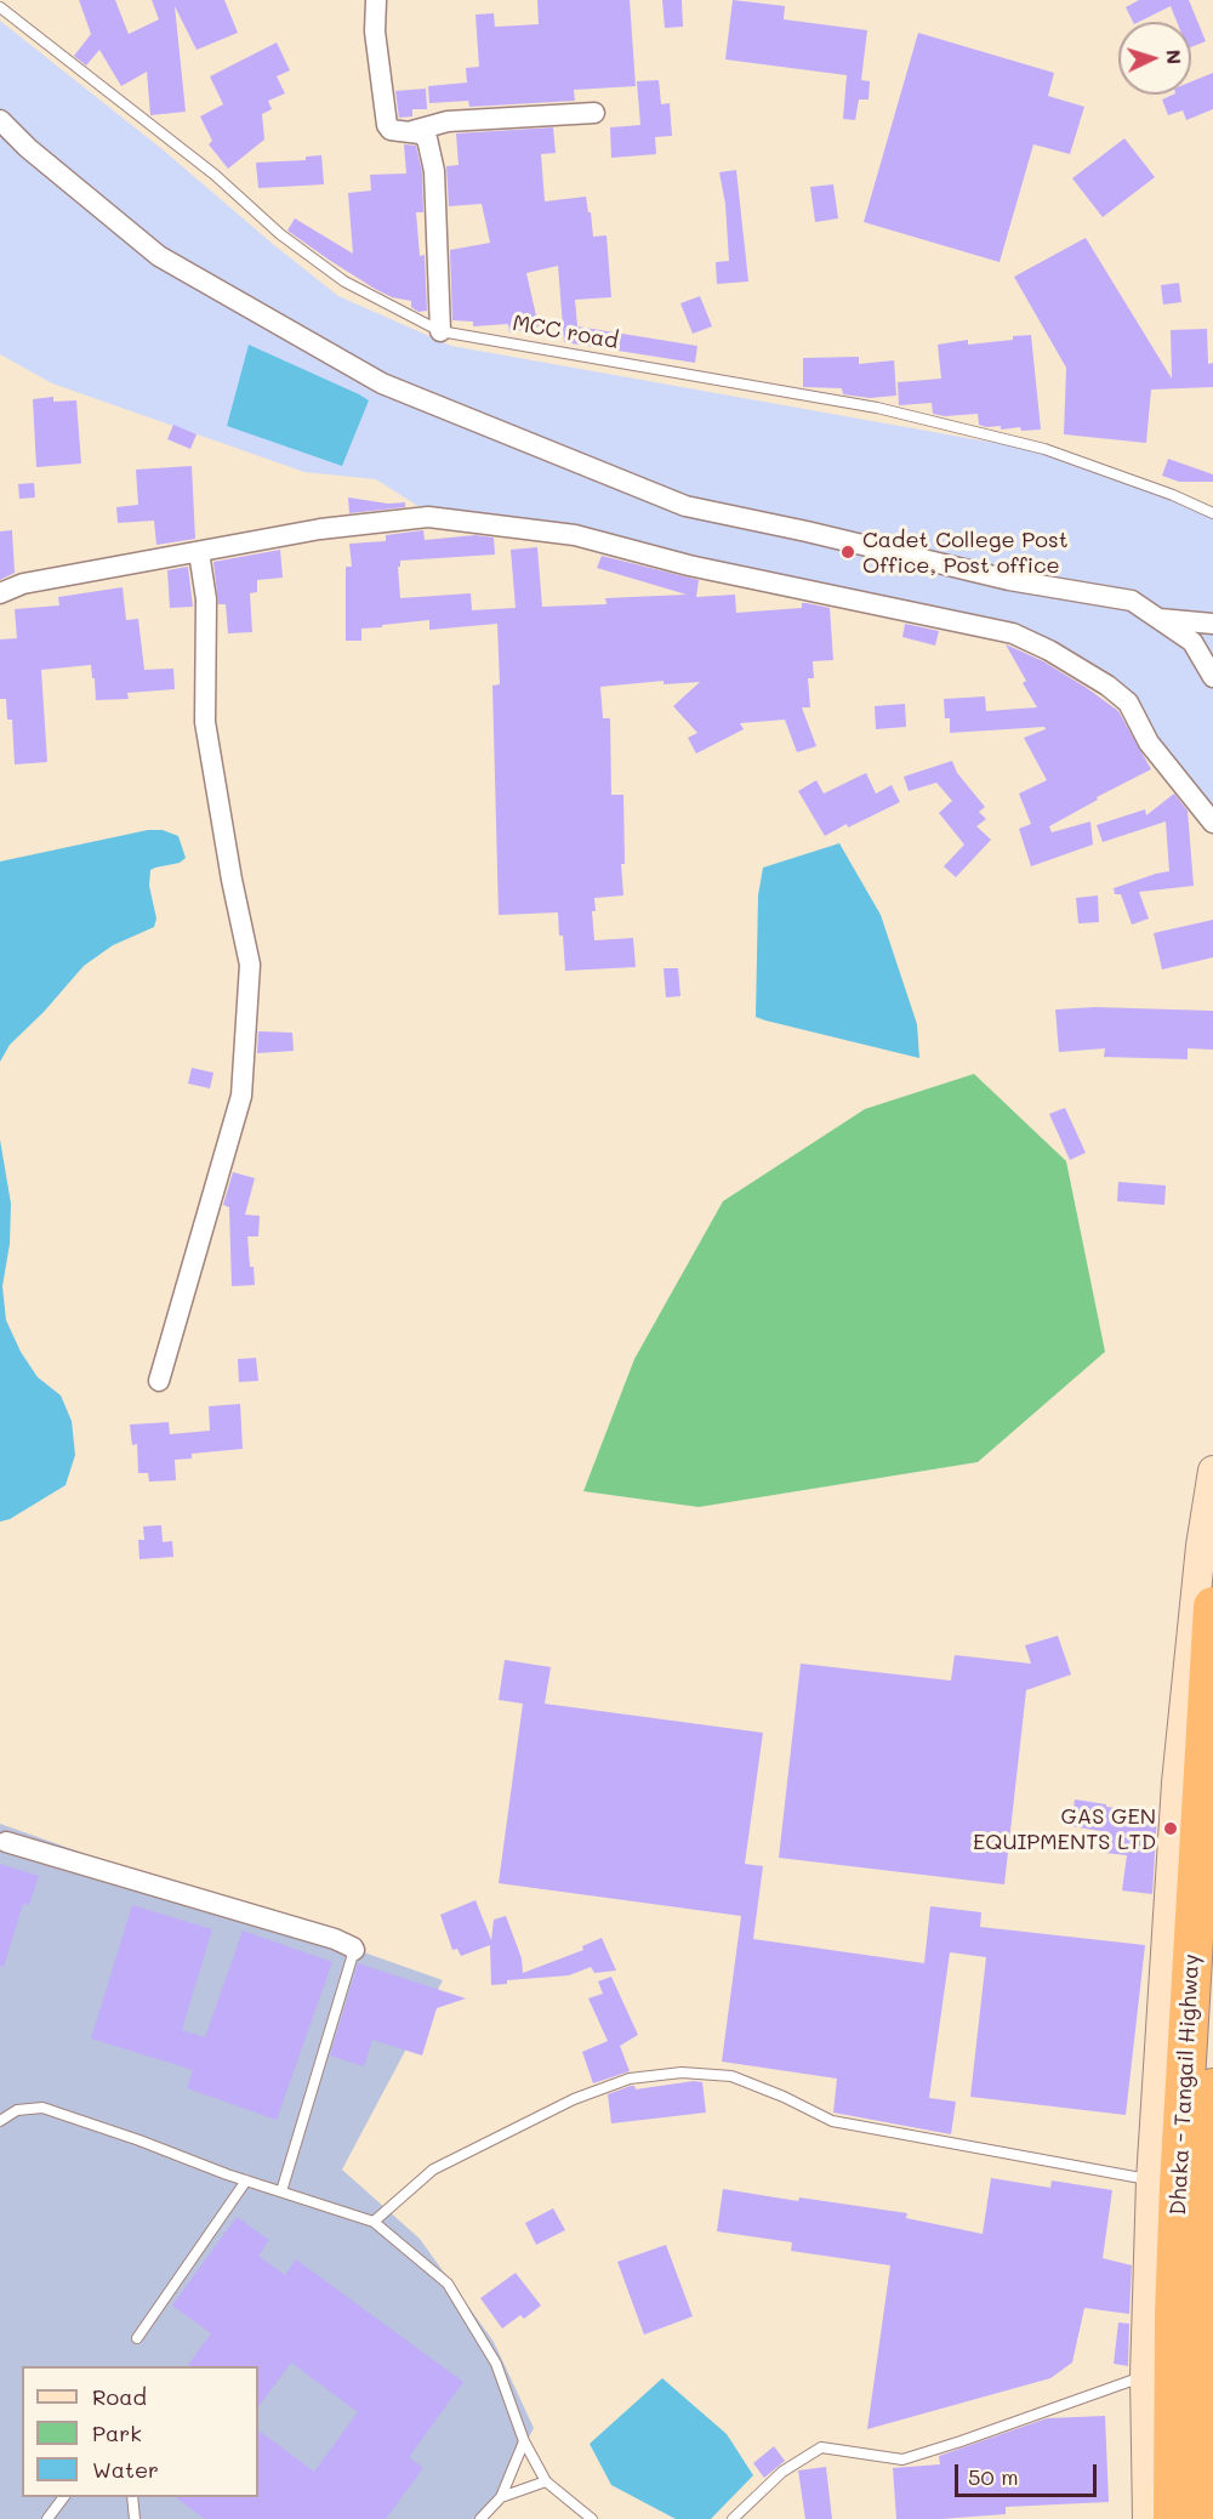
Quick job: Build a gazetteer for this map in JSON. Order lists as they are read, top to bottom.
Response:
{
  "streets": {
    "highway": ["Dhaka - Tangail Highway"],
    "lane": ["MCC road"]
  },
  "places": ["Cadet College Post Office, Post office", "GAS GEN EQUIPMENTS LTD"],
  "legend": ["Road", "Park", "Water"],
  "scale_bar": "50 m",
  "north": "right"
}
